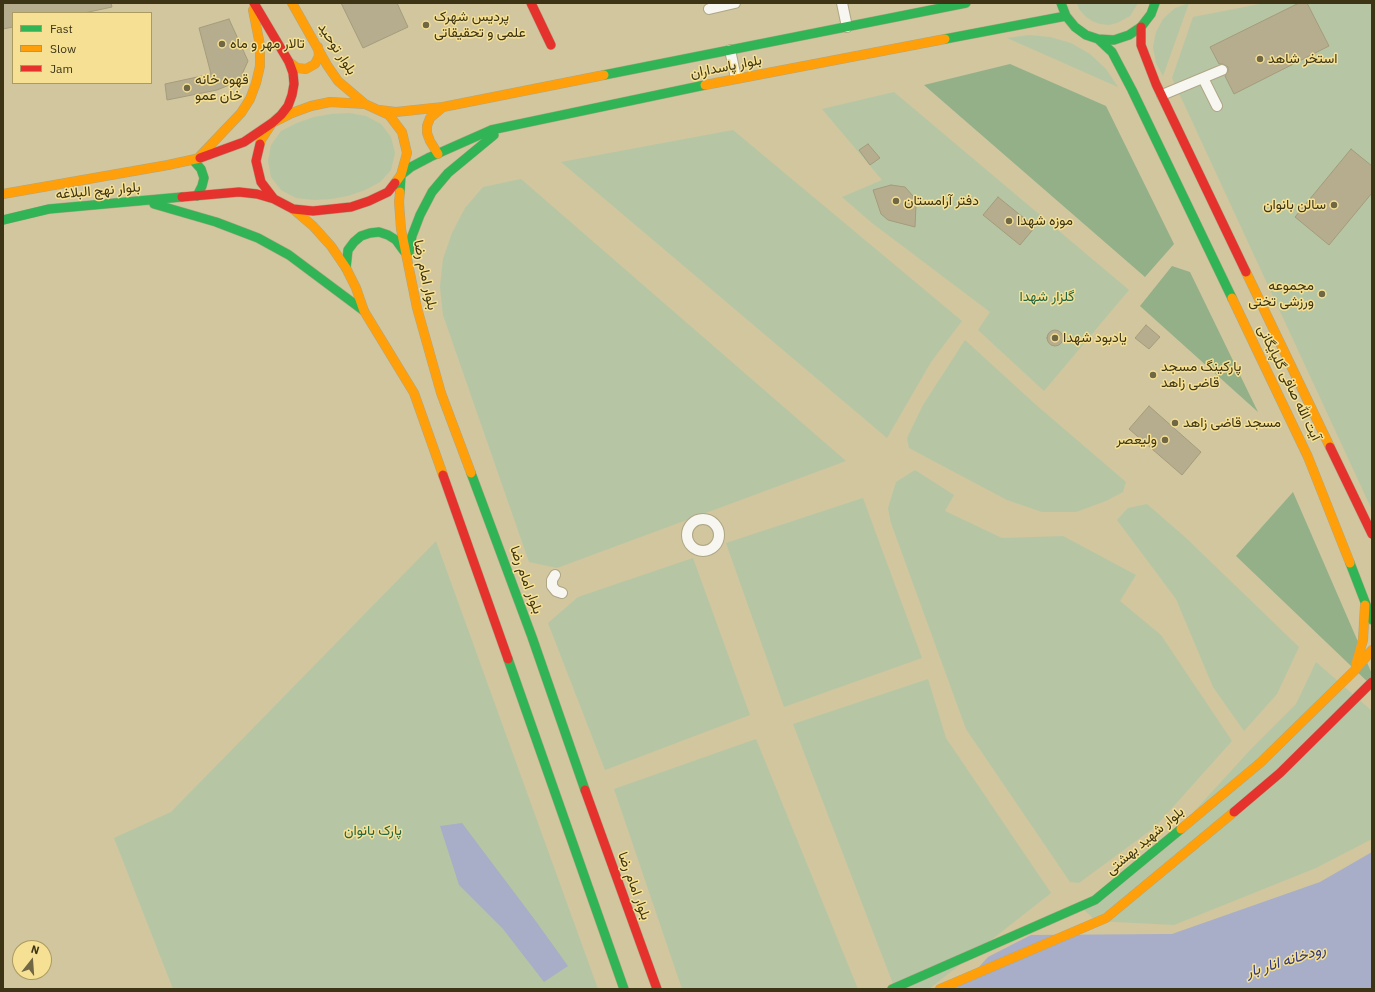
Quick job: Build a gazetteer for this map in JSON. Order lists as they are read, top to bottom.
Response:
{
  "streets": {
    "main road": [
      "بلوار توحید",
      "بلوار پاسداران",
      "بلوار نهج البلاغه",
      "بلوار امام رضا",
      "آیت الله صافی گلپایگانی",
      "بلوار شهید بهشتی"
    ]
  },
  "crossings": [
    ["بلوار توحید", "بلوار پاسداران"],
    ["بلوار توحید", "بلوار نهج البلاغه"],
    ["بلوار توحید", "بلوار امام رضا"],
    ["بلوار پاسداران", "بلوار نهج البلاغه"],
    ["بلوار پاسداران", "بلوار امام رضا"],
    ["بلوار نهج البلاغه", "بلوار امام رضا"]
  ],
  "water": ["رودخانه انار بار"],
  "parks": ["گلزار شهدا", "پارک بانوان"],
  "places": [
    "پردیس شهرک علمی و تحقیقاتی",
    "تالار مهر و ماه",
    "استخر شاهد",
    "قهوه خانه خان عمو",
    "دفتر آرامستان",
    "سالن بانوان",
    "موزه شهدا",
    "مجموعه ورزشی تختی",
    "یادبود شهدا",
    "پارکینگ مسجد قاضی زاهد",
    "مسجد قاضی زاهد",
    "ولیعصر"
  ],
  "legend": ["Fast", "Slow", "Jam"],
  "north": "top"
}
